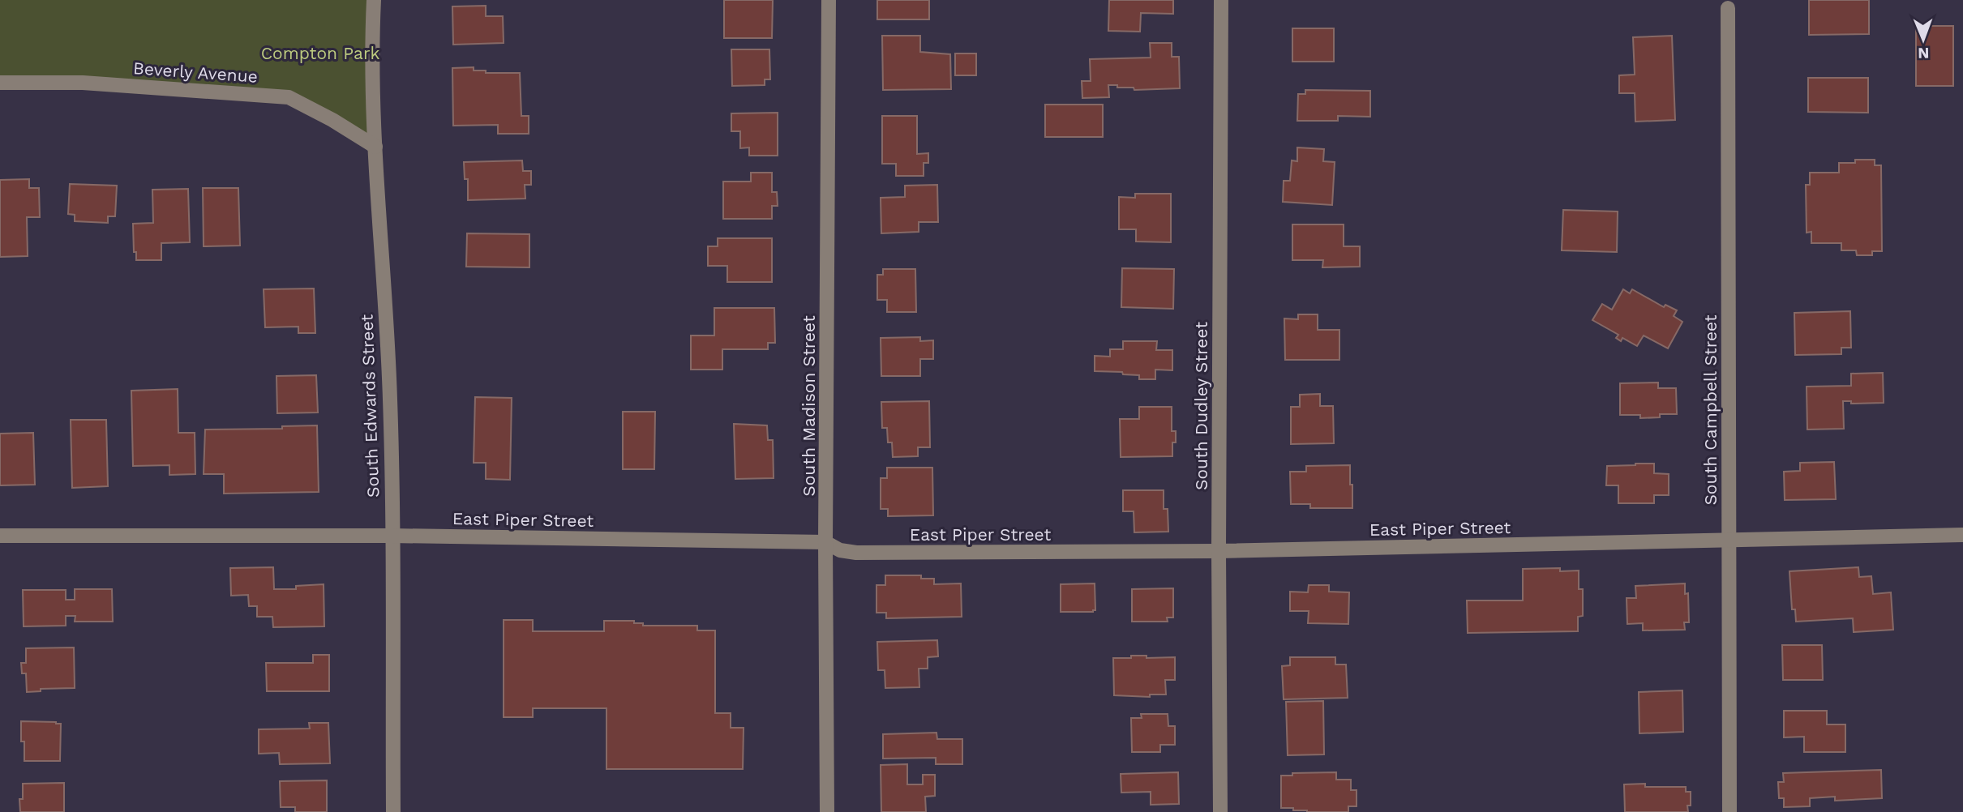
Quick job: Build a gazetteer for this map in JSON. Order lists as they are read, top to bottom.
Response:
{
  "streets": {
    "street": [
      "Beverly Avenue",
      "South Edwards Street",
      "South Madison Street",
      "South Dudley Street",
      "South Campbell Street",
      "East Piper Street"
    ]
  },
  "crossings": [
    ["Beverly Avenue", "South Edwards Street"],
    ["South Edwards Street", "East Piper Street"],
    ["South Madison Street", "East Piper Street"],
    ["South Dudley Street", "East Piper Street"],
    ["South Campbell Street", "East Piper Street"]
  ],
  "parks": ["Compton Park"],
  "north": "bottom"
}
